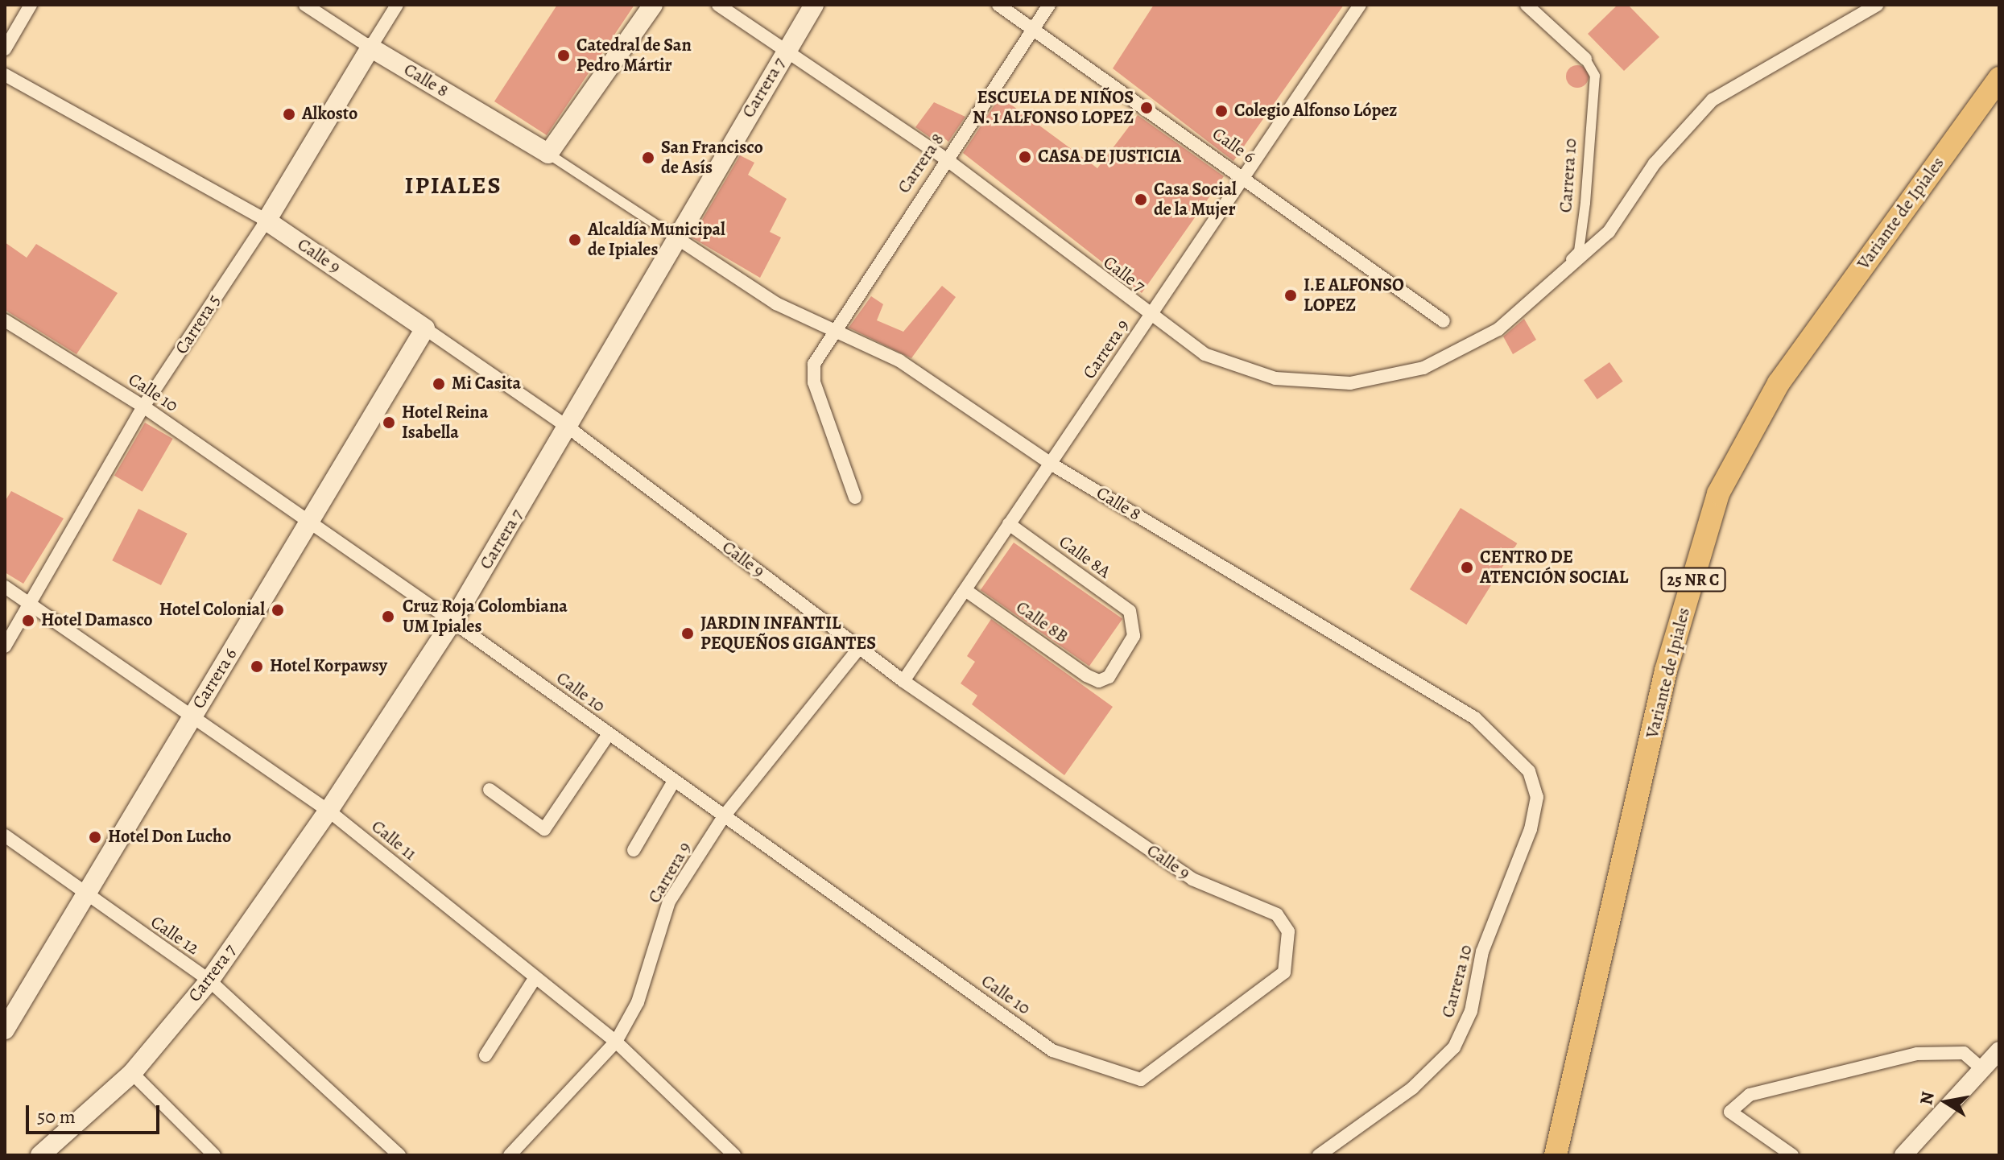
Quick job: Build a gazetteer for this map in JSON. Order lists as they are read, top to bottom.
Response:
{
  "streets": {
    "highway": ["Variante de Ipiales", "25 NR C"],
    "main road": [
      "Calle 8",
      "Carrera 7",
      "Calle 9",
      "Carrera 5",
      "Carrera 6"
    ],
    "street": [
      "Calle 6",
      "Carrera 8",
      "Carrera 10",
      "Calle 7",
      "Carrera 9",
      "Calle 10",
      "Calle 8A",
      "Calle 8B",
      "Calle 11",
      "Calle 12"
    ]
  },
  "crossings": [
    ["Calle 8", "Carrera 7"],
    ["Calle 8", "Carrera 8"],
    ["Calle 8", "Carrera 10"],
    ["Calle 8", "Carrera 5"],
    ["Calle 8", "Carrera 9"],
    ["Carrera 7", "Calle 9"],
    ["Carrera 7", "Calle 7"],
    ["Carrera 7", "Calle 10"],
    ["Carrera 7", "Calle 11"],
    ["Carrera 7", "Calle 12"],
    ["Calle 6", "Carrera 8"],
    ["Calle 6", "Carrera 9"],
    ["Carrera 8", "Calle 7"],
    ["Carrera 10", "Calle 7"],
    ["Calle 9", "Carrera 5"],
    ["Calle 9", "Carrera 9"],
    ["Calle 9", "Calle 10"],
    ["Calle 9", "Carrera 6"],
    ["Calle 7", "Carrera 9"],
    ["Carrera 5", "Calle 10"],
    ["Carrera 5", "Calle 11"],
    ["Carrera 9", "Calle 10"],
    ["Carrera 9", "Calle 8A"],
    ["Carrera 9", "Calle 8B"],
    ["Carrera 9", "Calle 11"],
    ["Calle 10", "Carrera 6"],
    ["Calle 8A", "Calle 8B"],
    ["Carrera 6", "Calle 11"],
    ["Carrera 6", "Calle 12"]
  ],
  "districts": ["IPIALES"],
  "places": [
    "Catedral de San Pedro Mártir",
    "ESCUELA DE NIÑOS N. 1 ALFONSO LOPEZ",
    "Colegio Alfonso López",
    "Alkosto",
    "CASA DE JUSTICIA",
    "San Francisco de Asís",
    "Casa Social de la Mujer",
    "Alcaldía Municipal de Ipiales",
    "I.E ALFONSO LOPEZ",
    "Mi Casita",
    "Hotel Reina Isabella",
    "CENTRO DE ATENCIÓN SOCIAL",
    "Hotel Colonial",
    "Cruz Roja Colombiana UM Ipiales",
    "Hotel Damasco",
    "JARDIN INFANTIL PEQUEÑOS GIGANTES",
    "Hotel Korpawsy",
    "Hotel Don Lucho"
  ],
  "scale_bar": "50 m",
  "north": "left"
}
